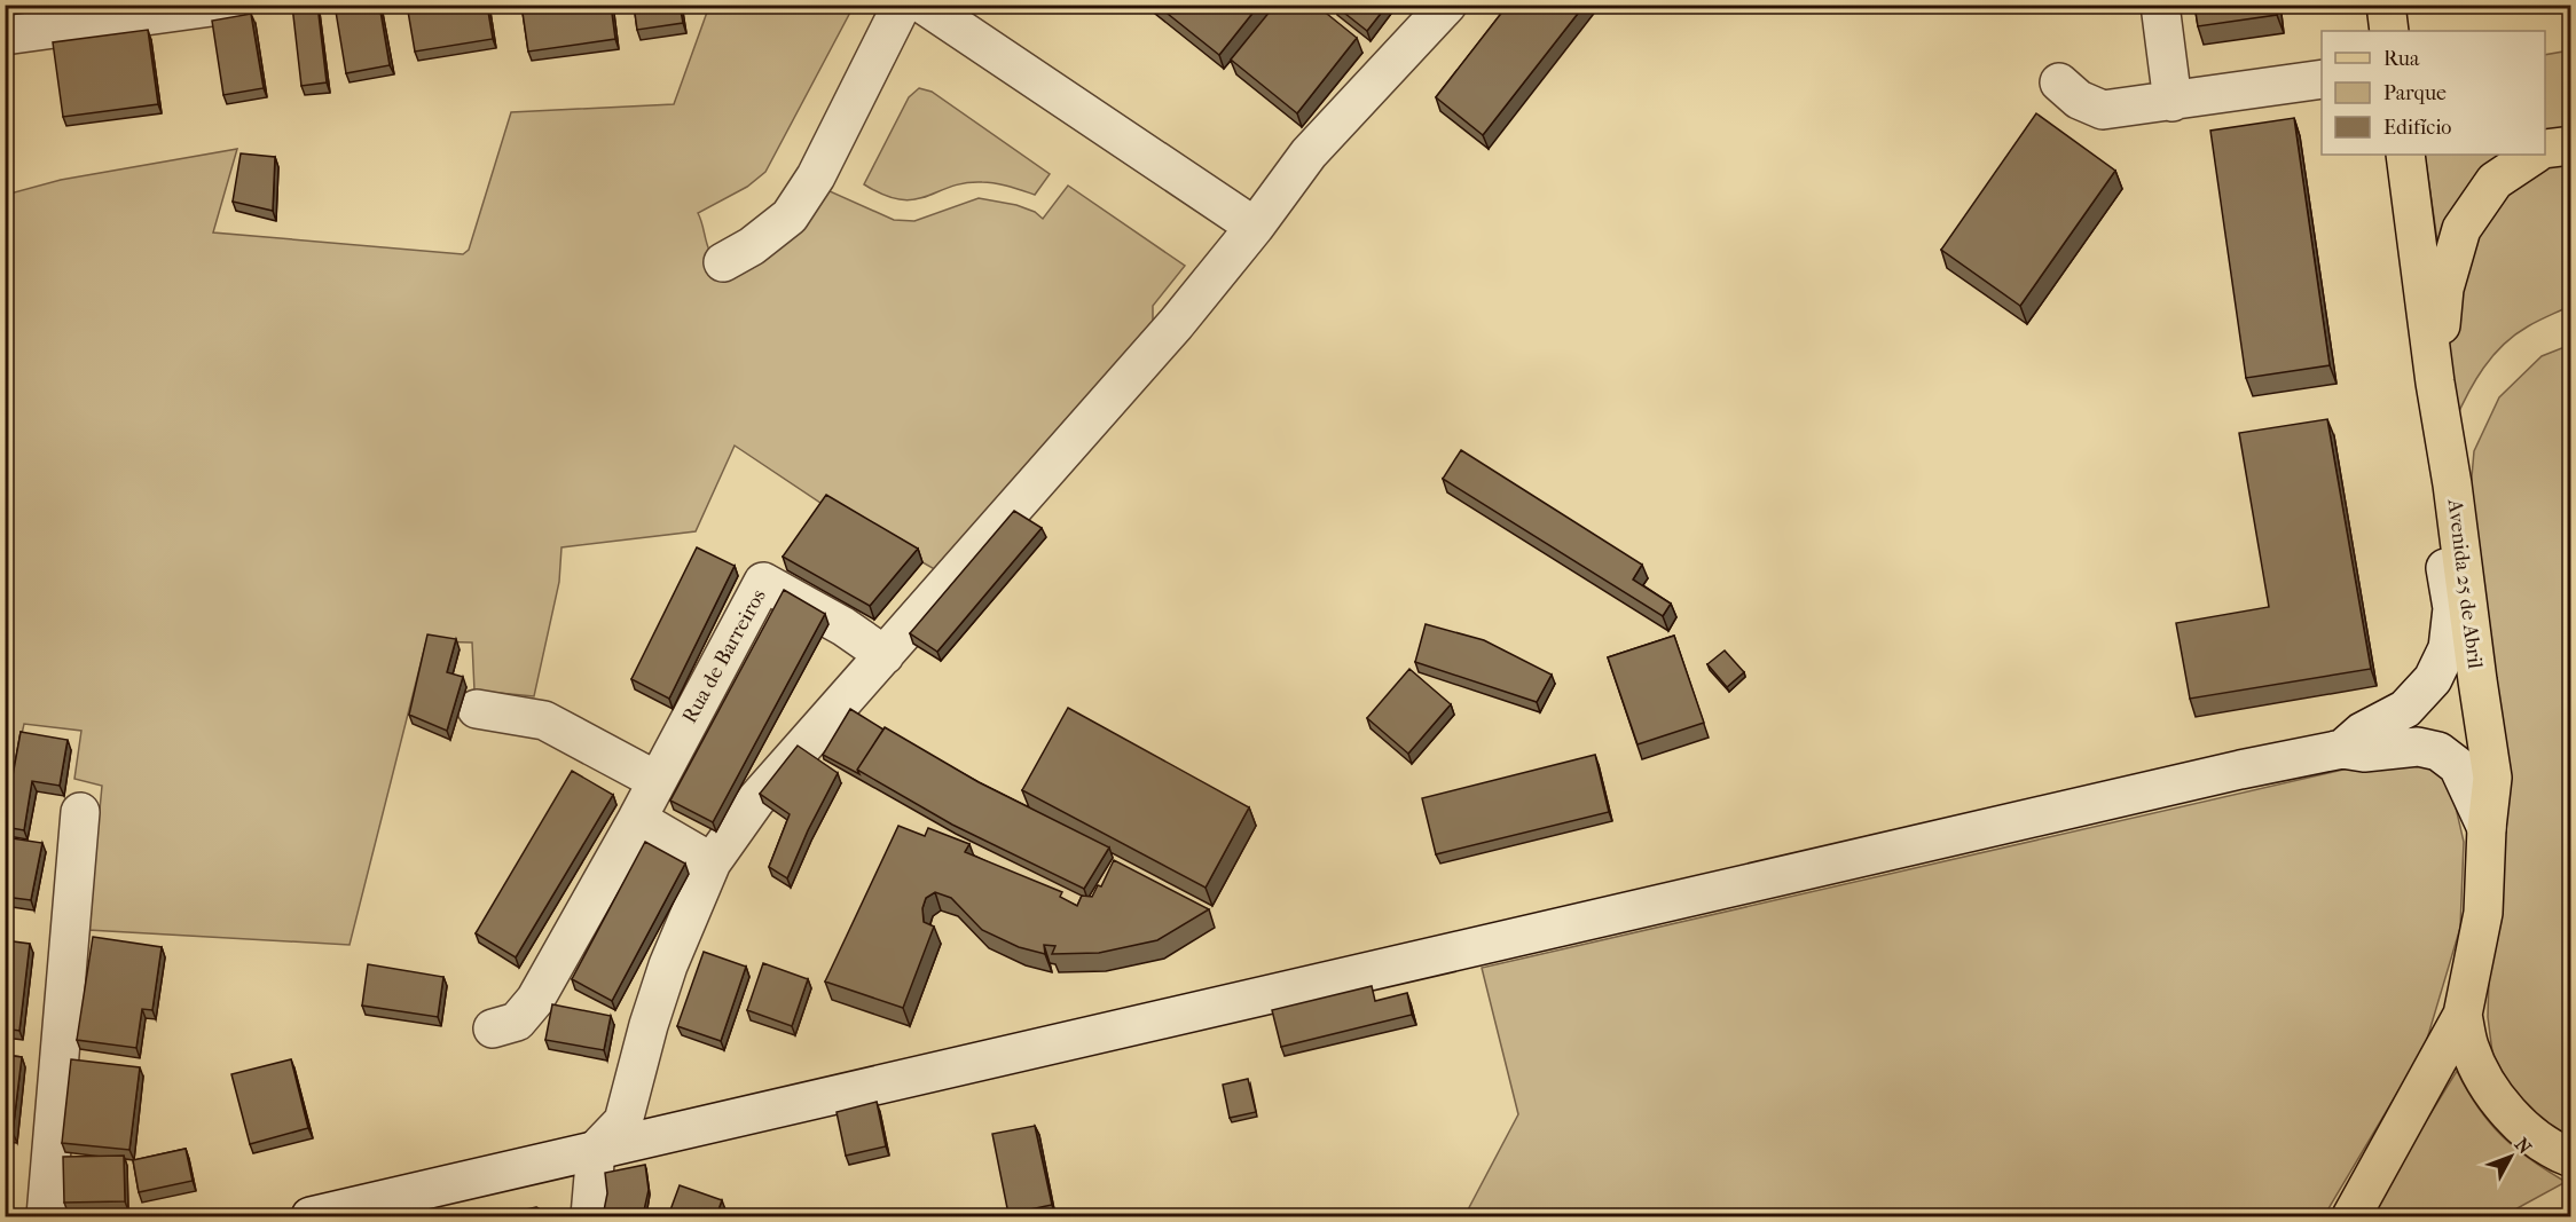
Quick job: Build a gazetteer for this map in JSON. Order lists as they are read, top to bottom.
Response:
{
  "streets": {
    "main road": ["Avenida 25 de Abril"],
    "street": ["Rua de Barreiros"]
  },
  "legend": ["Rua", "Parque", "Edifício"],
  "north": "top right"
}
